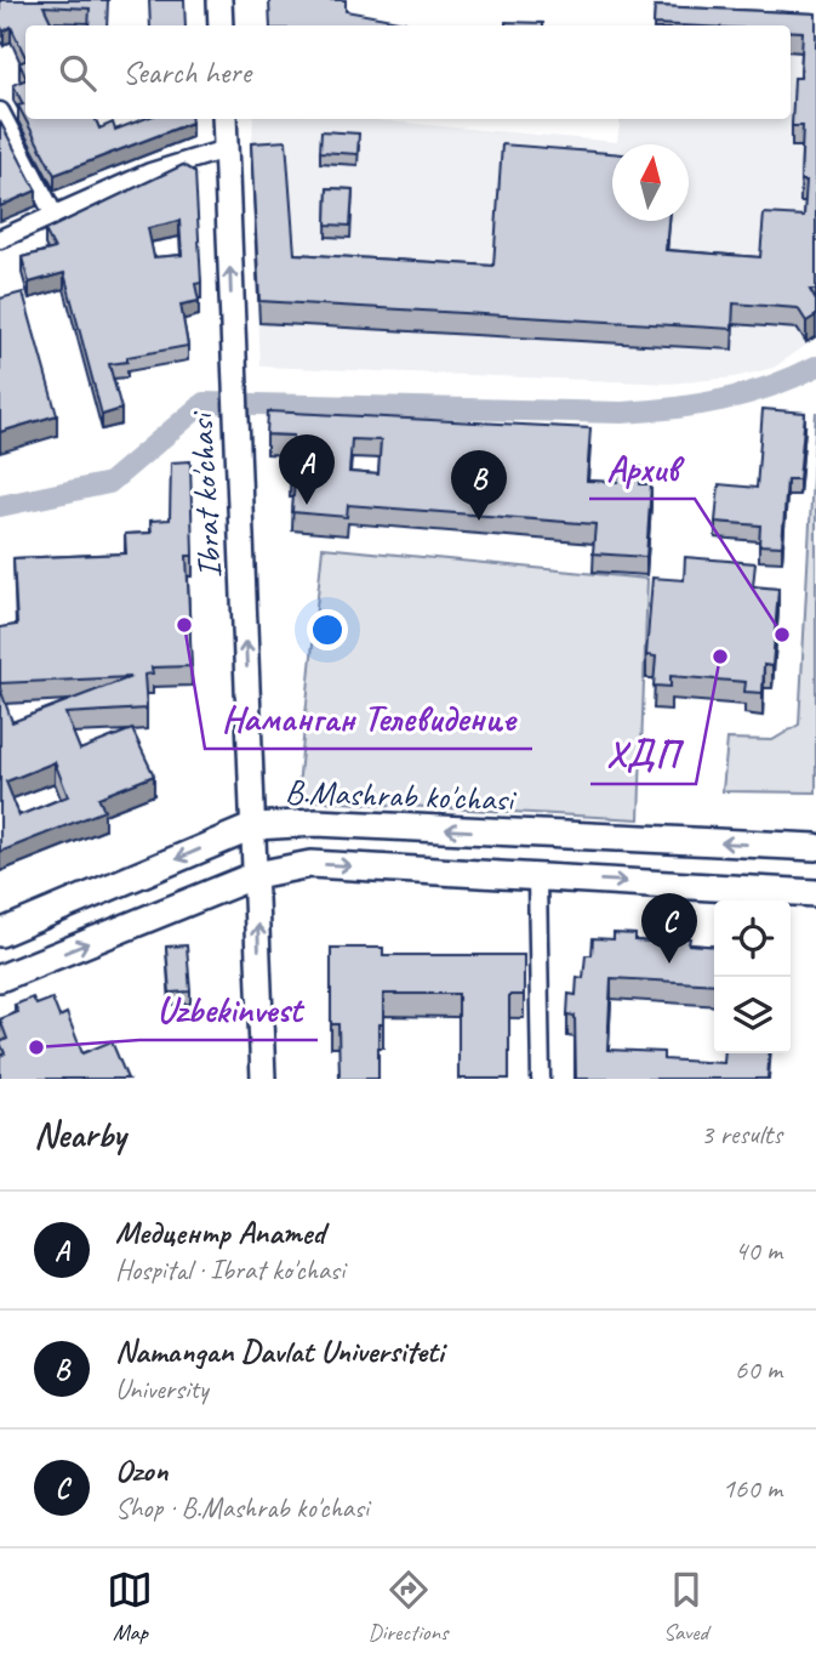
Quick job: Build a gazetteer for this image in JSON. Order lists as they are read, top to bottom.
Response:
{
  "streets": {
    "main road": ["Ibrat ko'chasi", "B.Mashrab ko'chasi"]
  },
  "crossings": [
    ["Ibrat ko'chasi", "B.Mashrab ko'chasi"]
  ],
  "one_way": ["Ibrat ko'chasi"],
  "places": [
    "Наманган Телевидение",
    "Архив",
    "ХДП",
    "Uzbekinvest"
  ],
  "north": "top",
  "page": {
    "search": "Search here",
    "pins": ["A", "B", "C"],
    "heading": ["Nearby", "3 results"],
    "list": [
      {
        "mark": "A",
        "name": "Медцентр Anamed",
        "note": "Hospital · Ibrat ko'chasi",
        "value": "40 m"
      },
      {
        "mark": "B",
        "name": "Namangan Davlat Universiteti",
        "note": "University",
        "value": "60 m"
      },
      {
        "mark": "C",
        "name": "Ozon",
        "note": "Shop · B.Mashrab ko'chasi",
        "value": "160 m"
      }
    ],
    "nav": ["Map", "Directions", "Saved"]
  }
}
